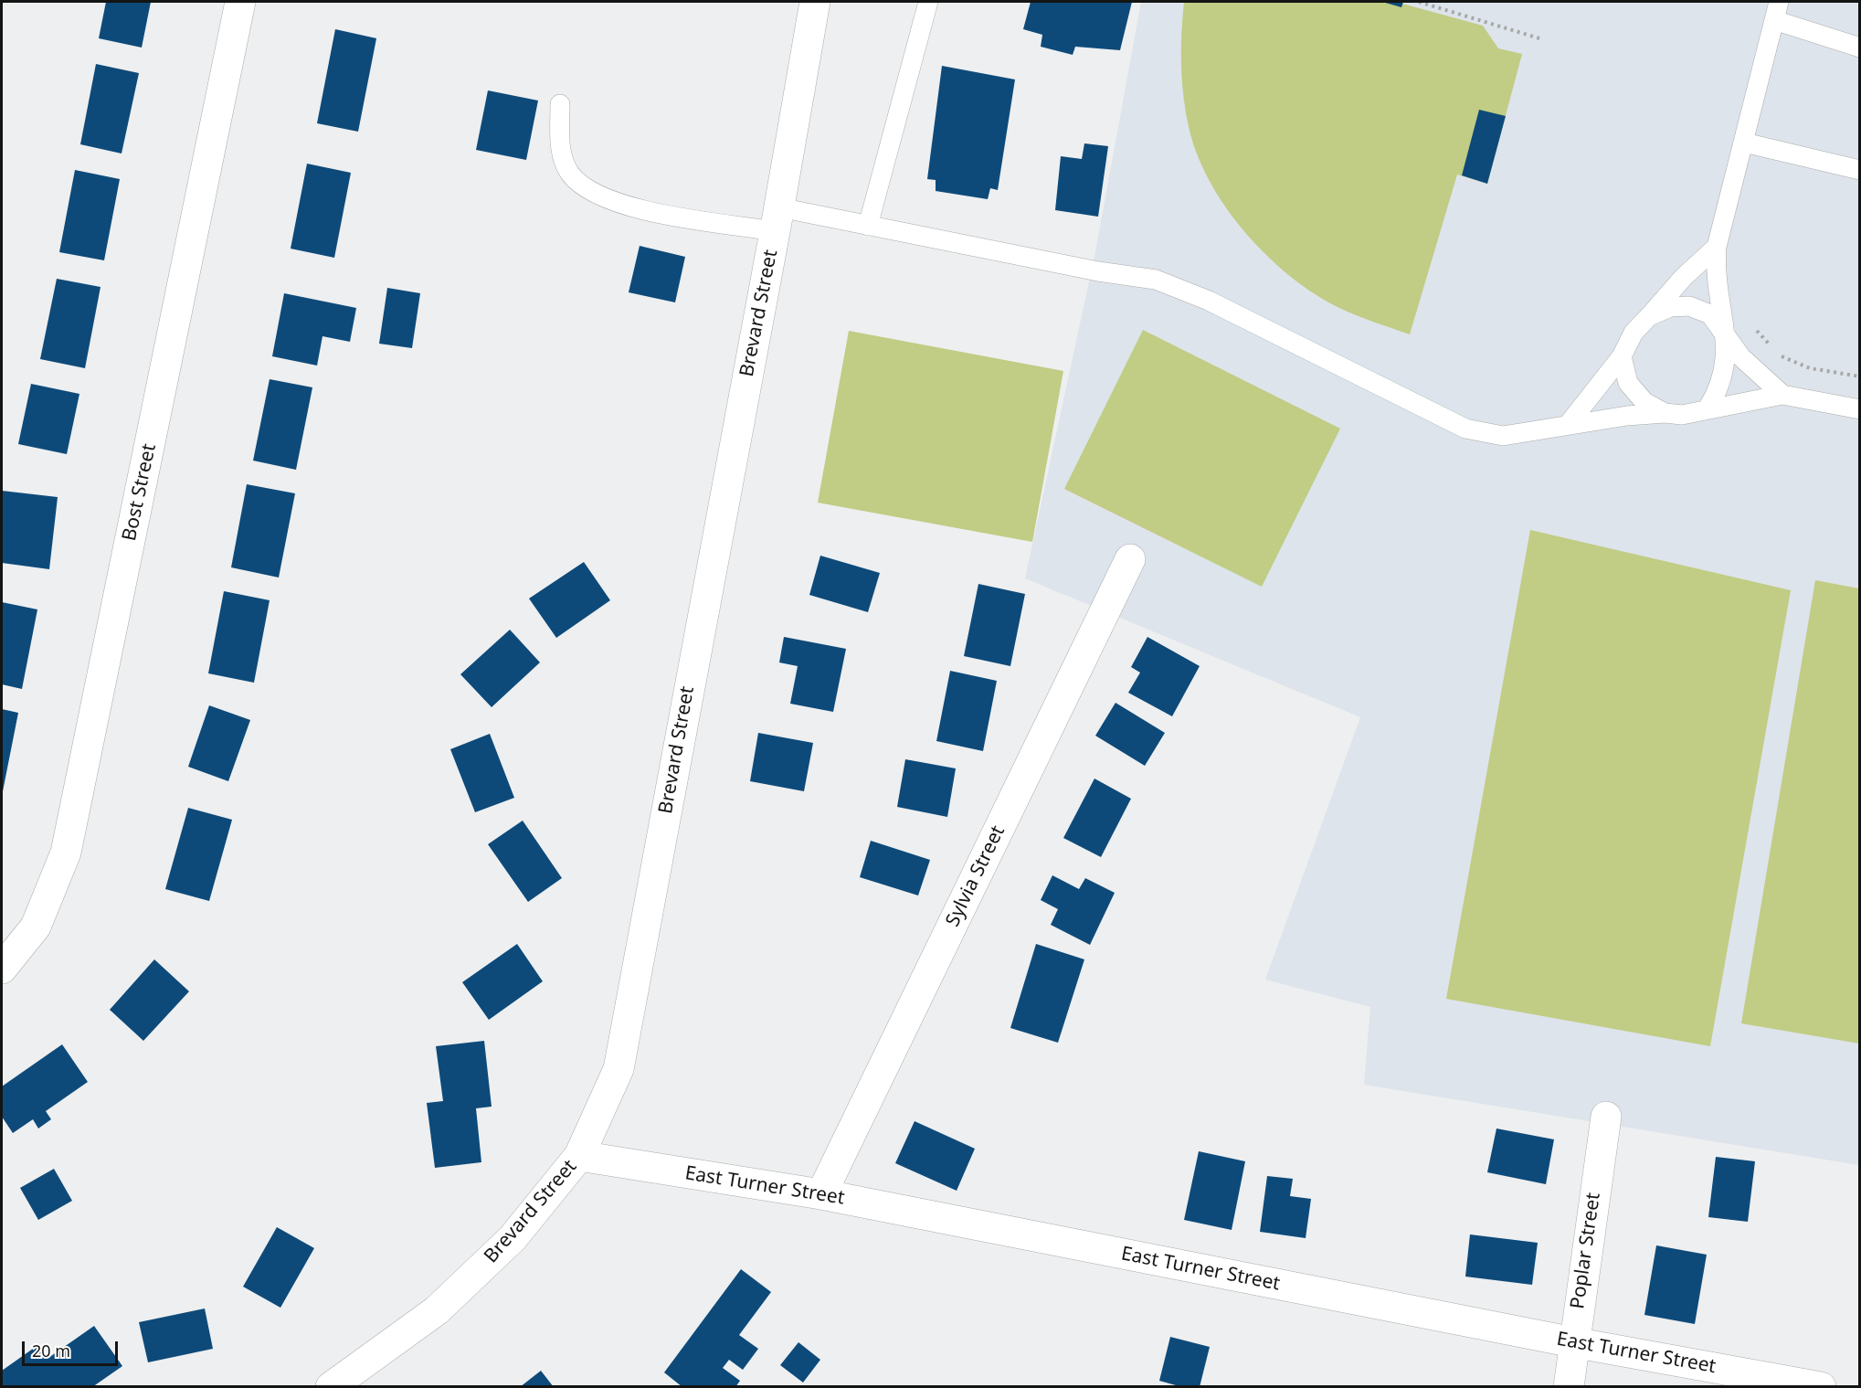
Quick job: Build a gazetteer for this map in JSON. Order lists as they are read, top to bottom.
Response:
{
  "streets": {
    "street": [
      "Brevard Street",
      "Bost Street",
      "Sylvia Street",
      "East Turner Street",
      "Poplar Street"
    ]
  },
  "crossings": [
    ["Brevard Street", "East Turner Street"],
    ["Sylvia Street", "East Turner Street"],
    ["East Turner Street", "Poplar Street"]
  ],
  "scale_bar": "20 m"
}
